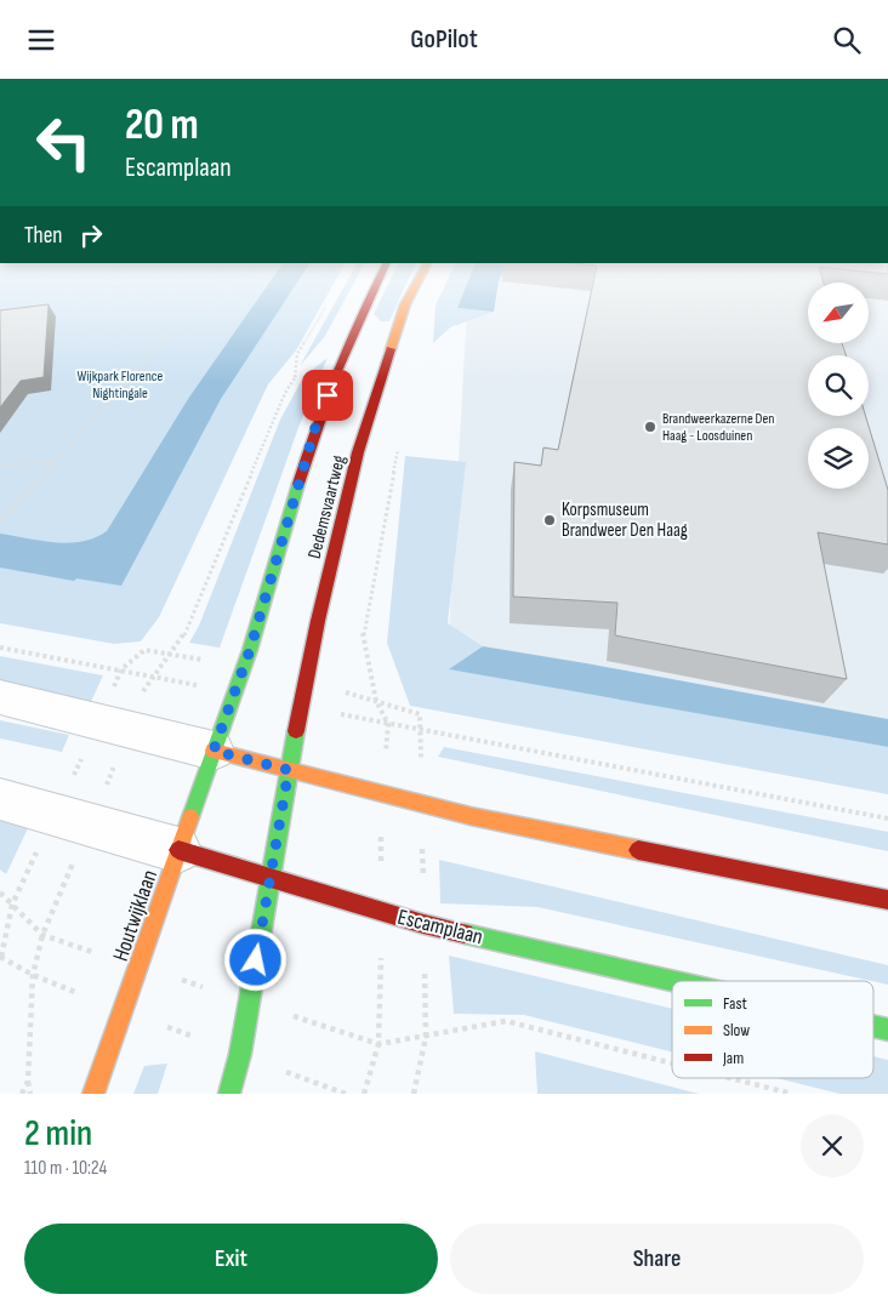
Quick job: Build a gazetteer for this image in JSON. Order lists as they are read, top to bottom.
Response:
{
  "streets": {
    "main road": ["Dedemsvaartweg", "Houtwijklaan", "Escamplaan"]
  },
  "crossings": [
    ["Dedemsvaartweg", "Houtwijklaan"],
    ["Houtwijklaan", "Escamplaan"]
  ],
  "parks": ["Wijkpark Florence Nightingale"],
  "places": ["Brandweerkazerne Den Haag - Loosduinen", "Korpsmuseum Brandweer Den Haag"],
  "legend": ["Fast", "Slow", "Jam"],
  "north": "bottom left",
  "page": {
    "header": "GoPilot",
    "turn": ["20 m", "Escamplaan"],
    "then": "Then",
    "heading": ["2 min", "110 m · 10:24"],
    "buttons": ["Exit", "Share"]
  }
}
